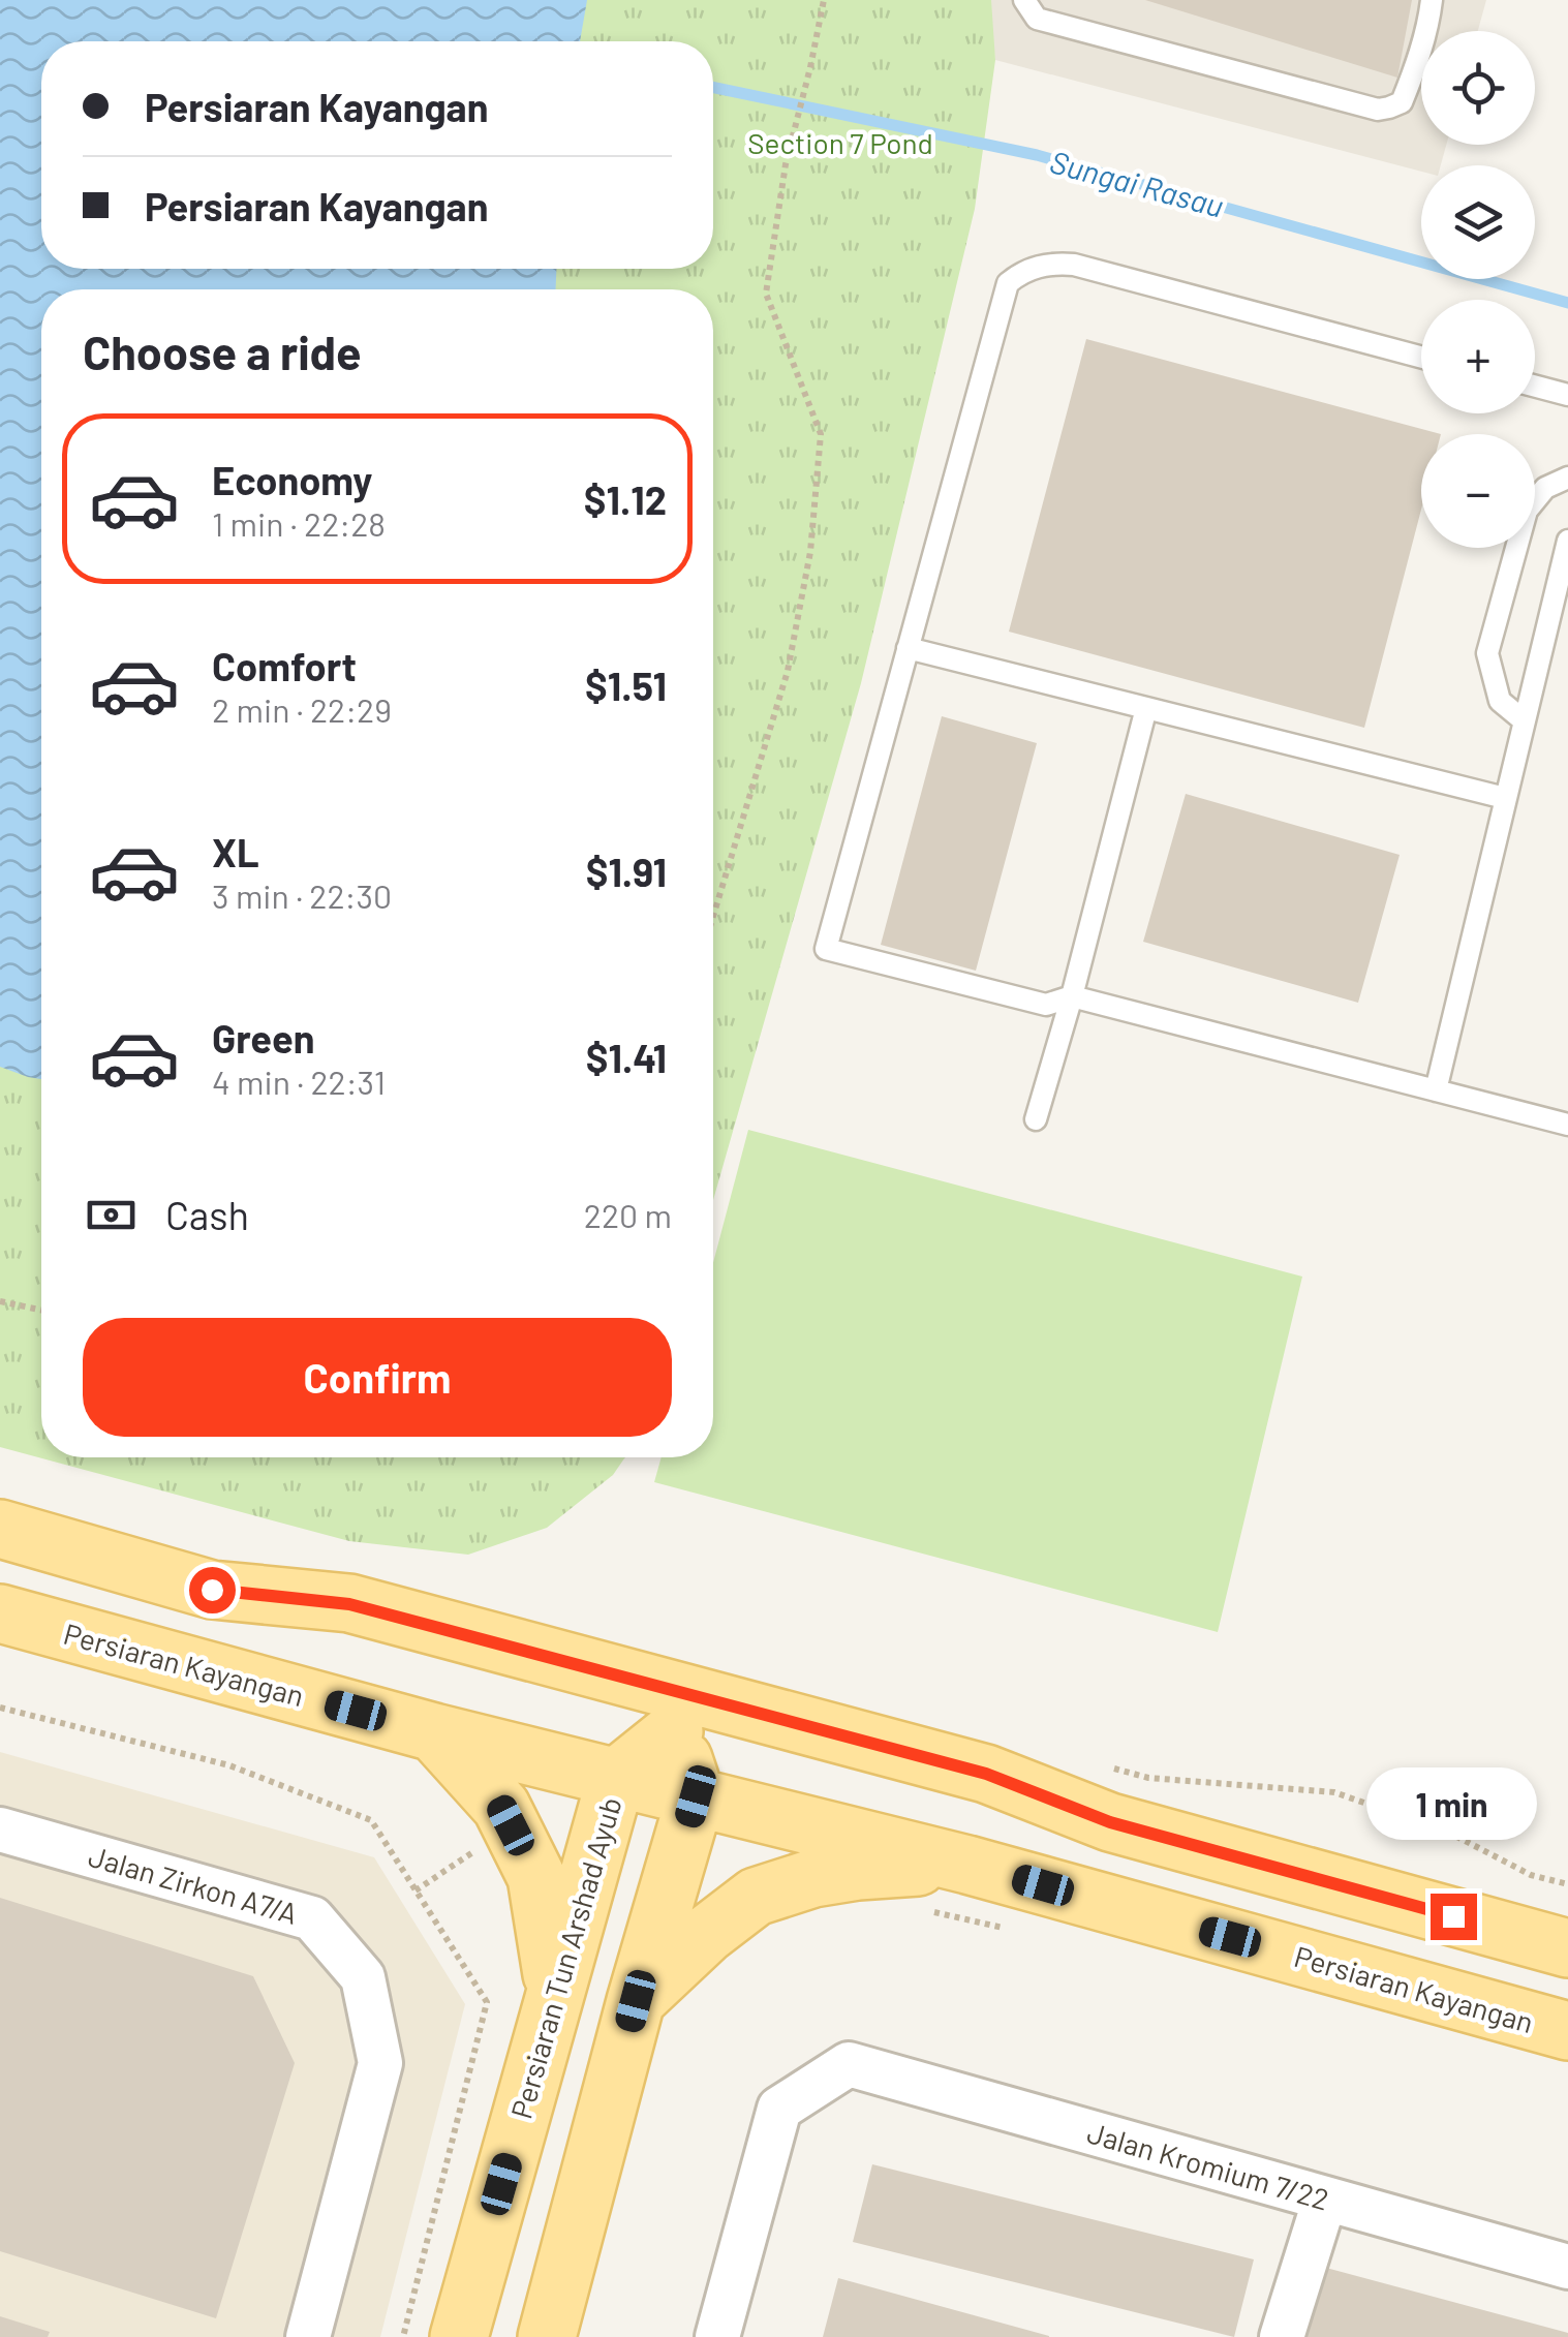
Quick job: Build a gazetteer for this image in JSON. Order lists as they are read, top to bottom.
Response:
{
  "streets": {
    "main road": ["Persiaran Kayangan", "Persiaran Tun Arshad Ayub"],
    "street": ["Jalan Zirkon A7/A", "Jalan Kromium 7/22"]
  },
  "crossings": [
    ["Persiaran Kayangan", "Persiaran Tun Arshad Ayub"]
  ],
  "water": ["Sungai Rasau"],
  "parks": ["Section 7 Pond"],
  "page": {
    "map_buttons": ["+", "−"],
    "banner": ["Persiaran Kayangan", "Persiaran Kayangan"],
    "heading": "Choose a ride",
    "list": [
      {
        "name": "Economy",
        "note": "1 min · 22:28",
        "value": "$1.12"
      },
      {
        "name": "Comfort",
        "note": "2 min · 22:29",
        "value": "$1.51"
      },
      {
        "name": "XL",
        "note": "3 min · 22:30",
        "value": "$1.91"
      },
      {
        "name": "Green",
        "note": "4 min · 22:31",
        "value": "$1.41"
      }
    ],
    "pay": ["Cash", "220 m"],
    "buttons": "Confirm",
    "bubble": "1 min"
  }
}
